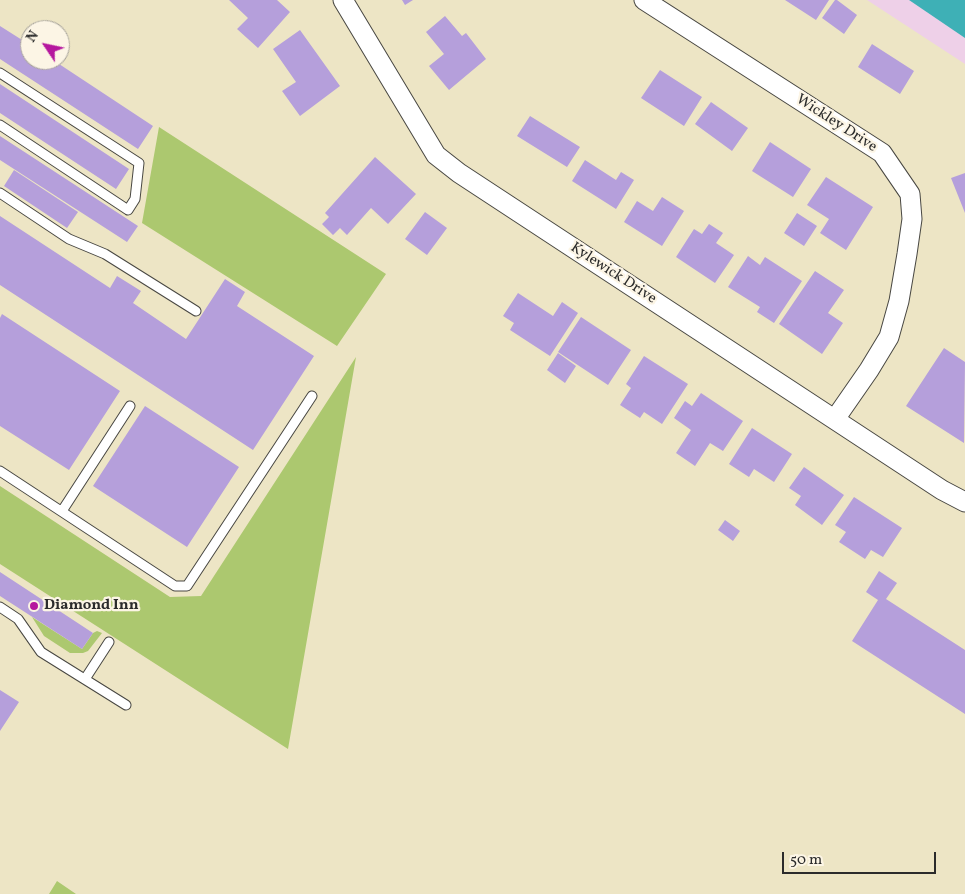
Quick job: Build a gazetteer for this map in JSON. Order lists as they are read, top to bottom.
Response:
{
  "streets": {
    "street": ["Wickley Drive", "Kylewick Drive"]
  },
  "crossings": [
    ["Wickley Drive", "Kylewick Drive"]
  ],
  "places": ["Diamond Inn"],
  "scale_bar": "50 m",
  "north": "top left"
}
